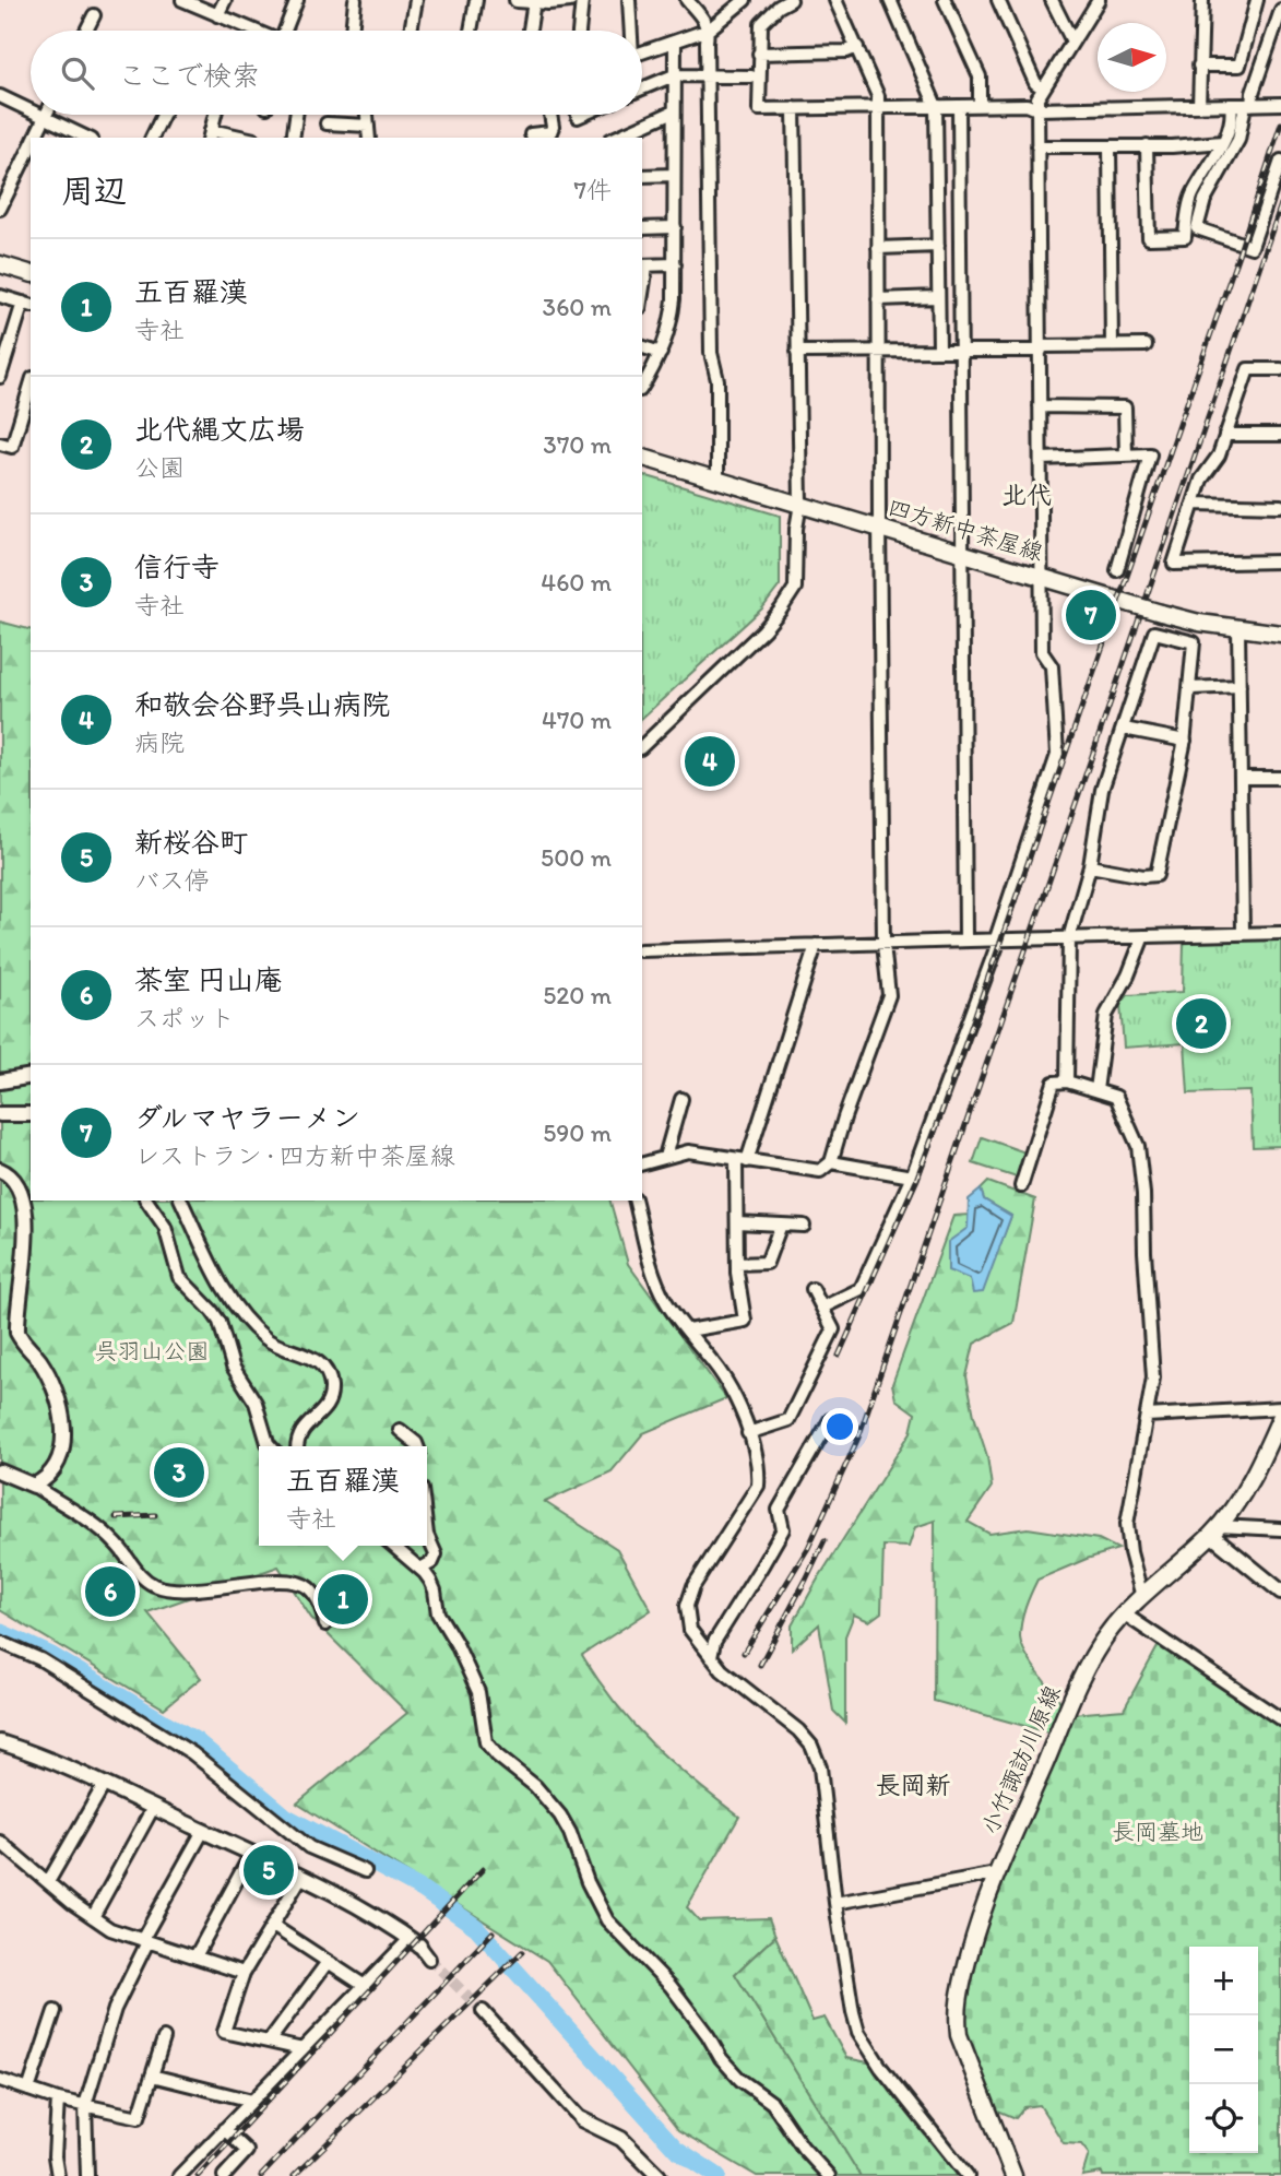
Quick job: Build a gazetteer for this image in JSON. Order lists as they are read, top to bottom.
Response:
{
  "streets": {
    "main road": ["四方新中茶屋線", "小竹諏訪川原線"]
  },
  "districts": ["北代", "長岡新"],
  "parks": ["呉羽山公園", "長岡墓地"],
  "north": "right",
  "page": {
    "search": "ここで検索",
    "heading": ["周辺", "7件"],
    "list": [
      {
        "mark": "1",
        "name": "五百羅漢",
        "note": "寺社",
        "value": "360 m"
      },
      {
        "mark": "2",
        "name": "北代縄文広場",
        "note": "公園",
        "value": "370 m"
      },
      {
        "mark": "3",
        "name": "信行寺",
        "note": "寺社",
        "value": "460 m"
      },
      {
        "mark": "4",
        "name": "和敬会谷野呉山病院",
        "note": "病院",
        "value": "470 m"
      },
      {
        "mark": "5",
        "name": "新桜谷町",
        "note": "バス停",
        "value": "500 m"
      },
      {
        "mark": "6",
        "name": "茶室 円山庵",
        "note": "スポット",
        "value": "520 m"
      },
      {
        "mark": "7",
        "name": "ダルマヤラーメン",
        "note": "レストラン · 四方新中茶屋線",
        "value": "590 m"
      }
    ],
    "pins": [
      "7",
      "4",
      "2",
      "3",
      "6",
      "1",
      "5"
    ],
    "popup": ["五百羅漢", "寺社"],
    "map_buttons": ["+", "−"]
  }
}
